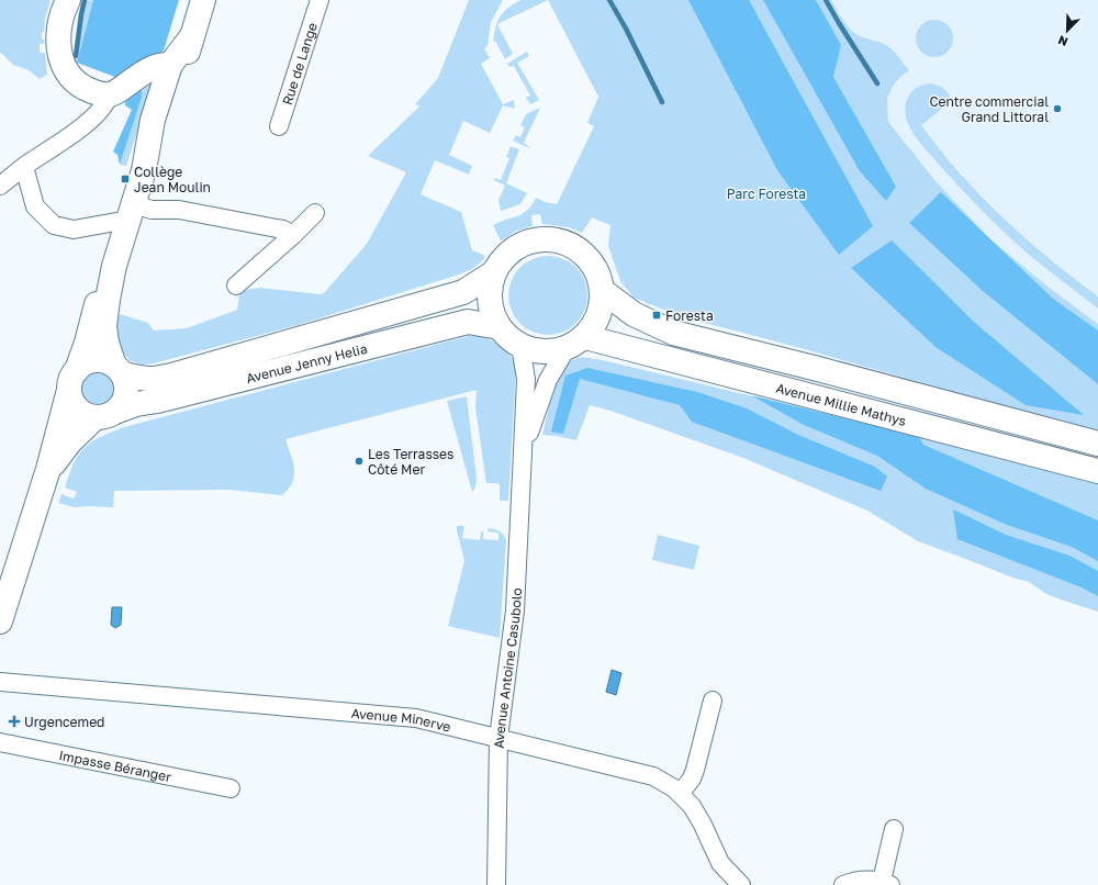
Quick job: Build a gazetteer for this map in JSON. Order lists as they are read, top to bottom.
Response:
{
  "streets": {
    "street": [
      "Rue de Lange",
      "Avenue Jenny Helia",
      "Avenue Millie Mathys",
      "Avenue Antoine Casubolo",
      "Avenue Minerve",
      "Impasse Béranger"
    ]
  },
  "crossings": [
    ["Avenue Jenny Helia", "Avenue Millie Mathys"],
    ["Avenue Jenny Helia", "Avenue Antoine Casubolo"],
    ["Avenue Millie Mathys", "Avenue Antoine Casubolo"],
    ["Avenue Antoine Casubolo", "Avenue Minerve"]
  ],
  "parks": ["Parc Foresta"],
  "places": {
    "other": ["Centre commercial Grand Littoral", "Les Terrasses Côté Mer"],
    "transit": ["Collège Jean Moulin", "Foresta"],
    "health": ["Urgencemed"]
  },
  "north": "bottom left"
}
